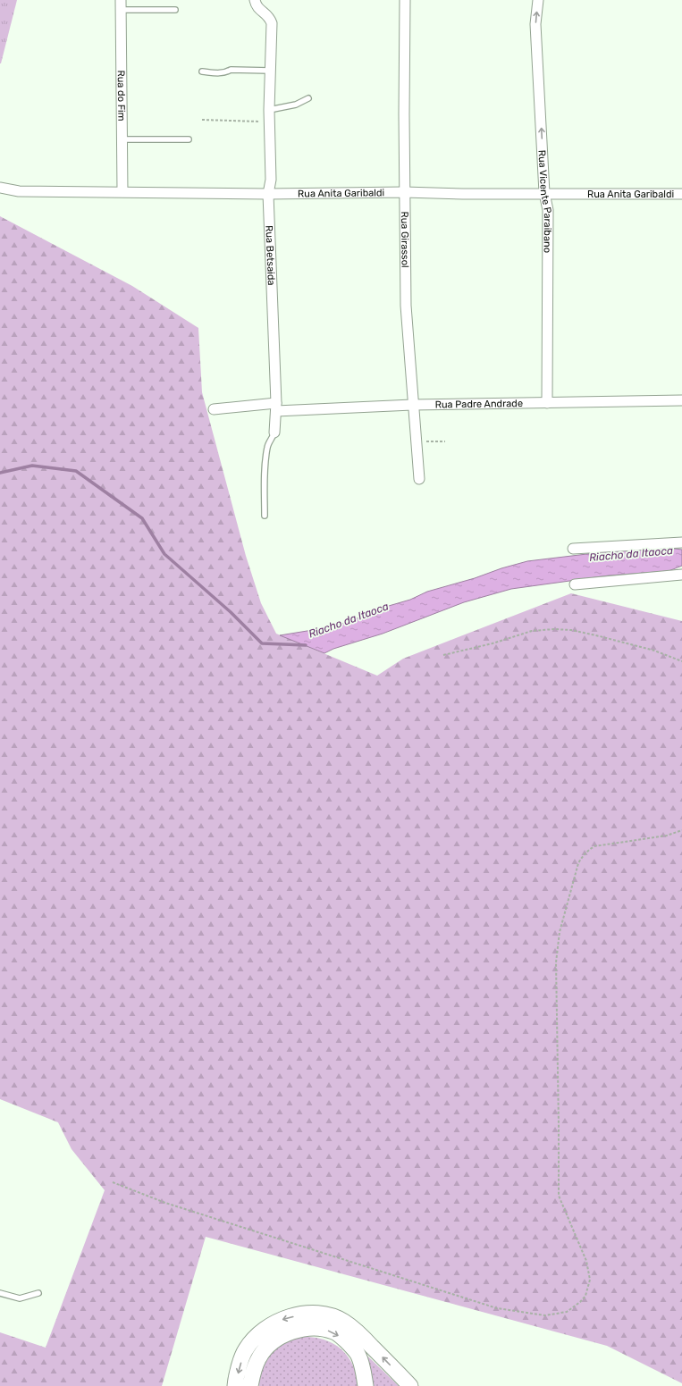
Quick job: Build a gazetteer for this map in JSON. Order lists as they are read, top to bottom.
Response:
{
  "streets": {
    "street": [
      "Rua do Fim",
      "Rua Anita Garibaldi",
      "Rua Vicente Paraibano",
      "Rua Girassol",
      "Rua Betsaida",
      "Rua Padre Andrade"
    ]
  },
  "crossings": [
    ["Rua do Fim", "Rua Anita Garibaldi"],
    ["Rua Anita Garibaldi", "Rua Vicente Paraibano"],
    ["Rua Anita Garibaldi", "Rua Girassol"],
    ["Rua Anita Garibaldi", "Rua Betsaida"],
    ["Rua Vicente Paraibano", "Rua Padre Andrade"],
    ["Rua Girassol", "Rua Padre Andrade"],
    ["Rua Betsaida", "Rua Padre Andrade"]
  ],
  "one_way": ["Rua Vicente Paraibano"],
  "water": ["Riacho da Itaoca"]
}
